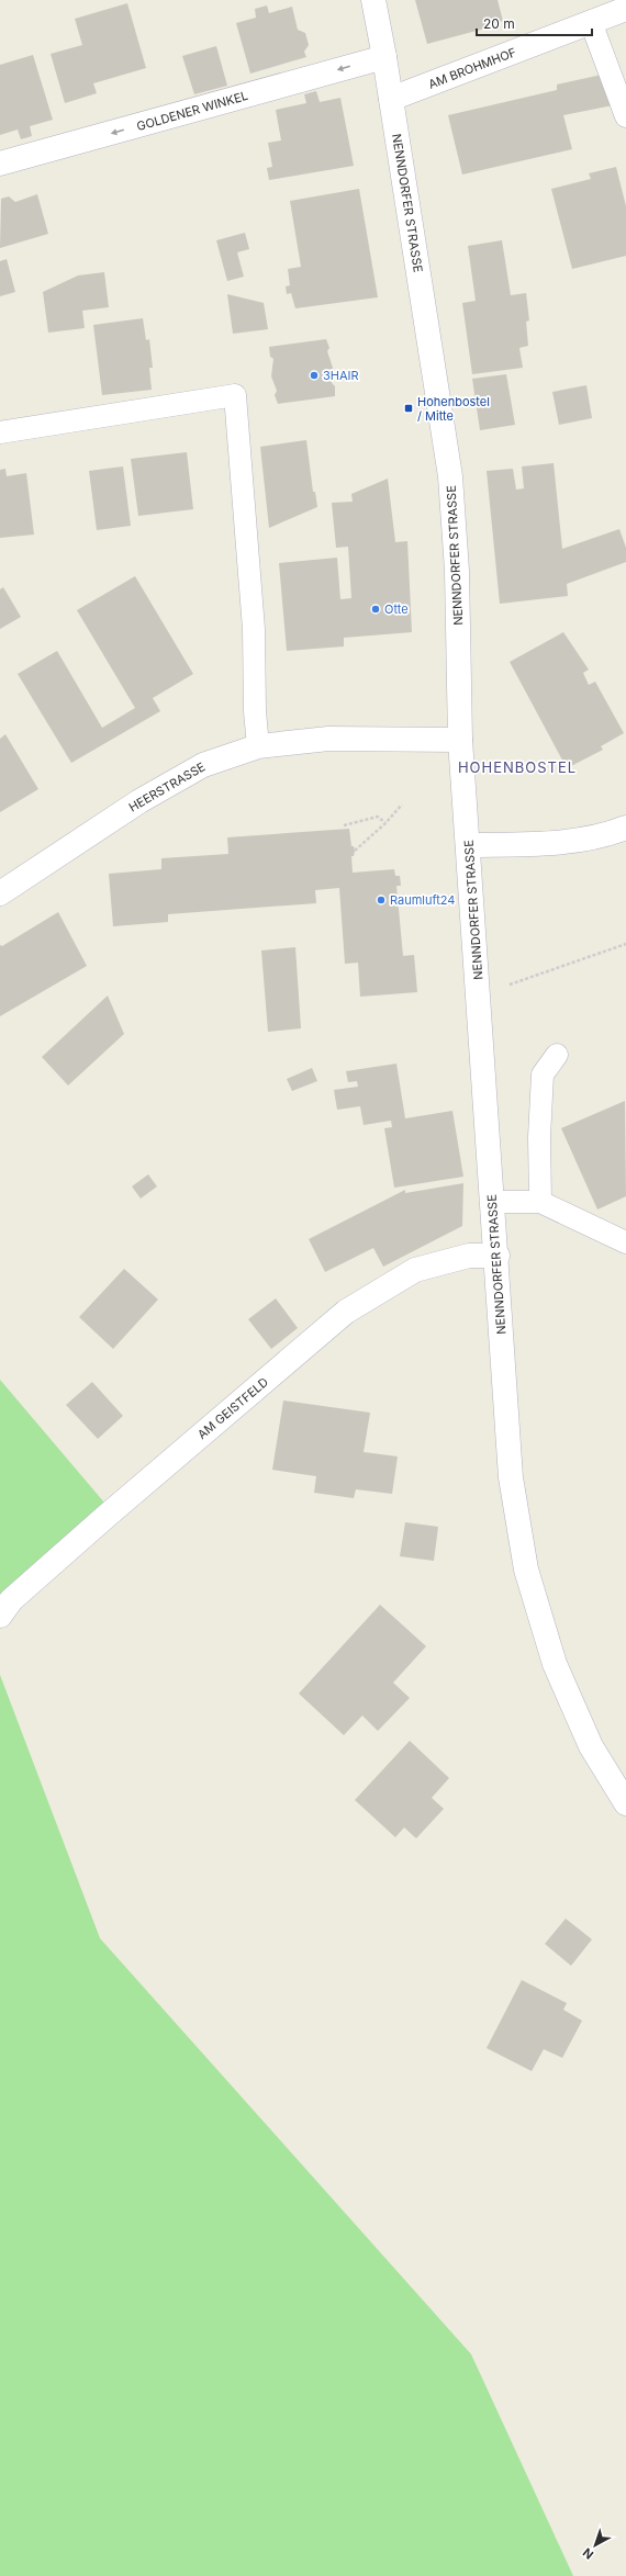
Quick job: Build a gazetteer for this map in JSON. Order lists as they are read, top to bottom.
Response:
{
  "streets": {
    "street": [
      "AM BROHMHOF",
      "GOLDENER WINKEL",
      "NENNDORFER STRASSE",
      "HEERSTRASSE",
      "AM GEISTFELD"
    ]
  },
  "crossings": [
    ["AM BROHMHOF", "NENNDORFER STRASSE"],
    ["GOLDENER WINKEL", "NENNDORFER STRASSE"],
    ["NENNDORFER STRASSE", "HEERSTRASSE"],
    ["NENNDORFER STRASSE", "AM GEISTFELD"]
  ],
  "one_way": ["GOLDENER WINKEL"],
  "districts": ["HOHENBOSTEL"],
  "places": {
    "other": ["3HAIR", "Otte", "Raumluft24"],
    "transit": ["Hohenbostel / Mitte"]
  },
  "scale_bar": "20 m",
  "north": "bottom left"
}
